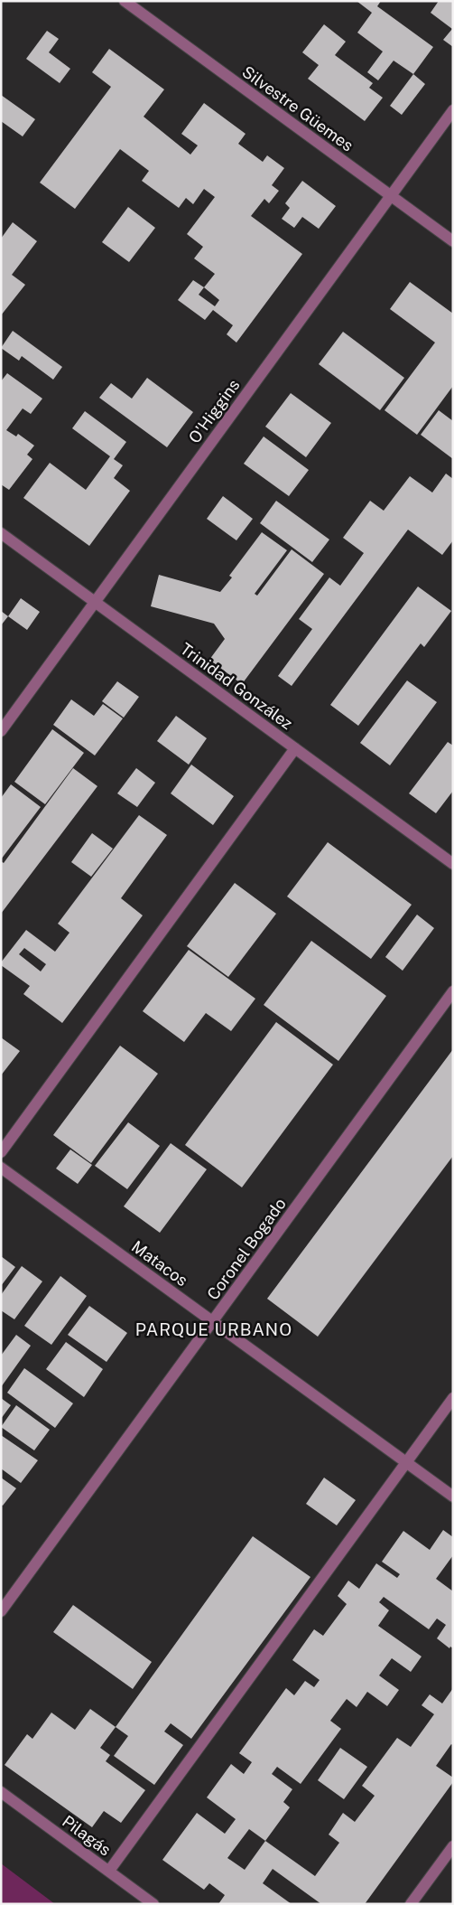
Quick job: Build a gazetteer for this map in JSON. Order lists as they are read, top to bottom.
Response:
{
  "streets": {
    "street": [
      "Silvestre Güemes",
      "O'Higgins",
      "Trinidad González",
      "Coronel Bogado",
      "Matacos",
      "Pilagás"
    ]
  },
  "crossings": [
    ["Silvestre Güemes", "O'Higgins"],
    ["O'Higgins", "Trinidad González"],
    ["Coronel Bogado", "Matacos"]
  ],
  "districts": ["PARQUE URBANO"]
}
